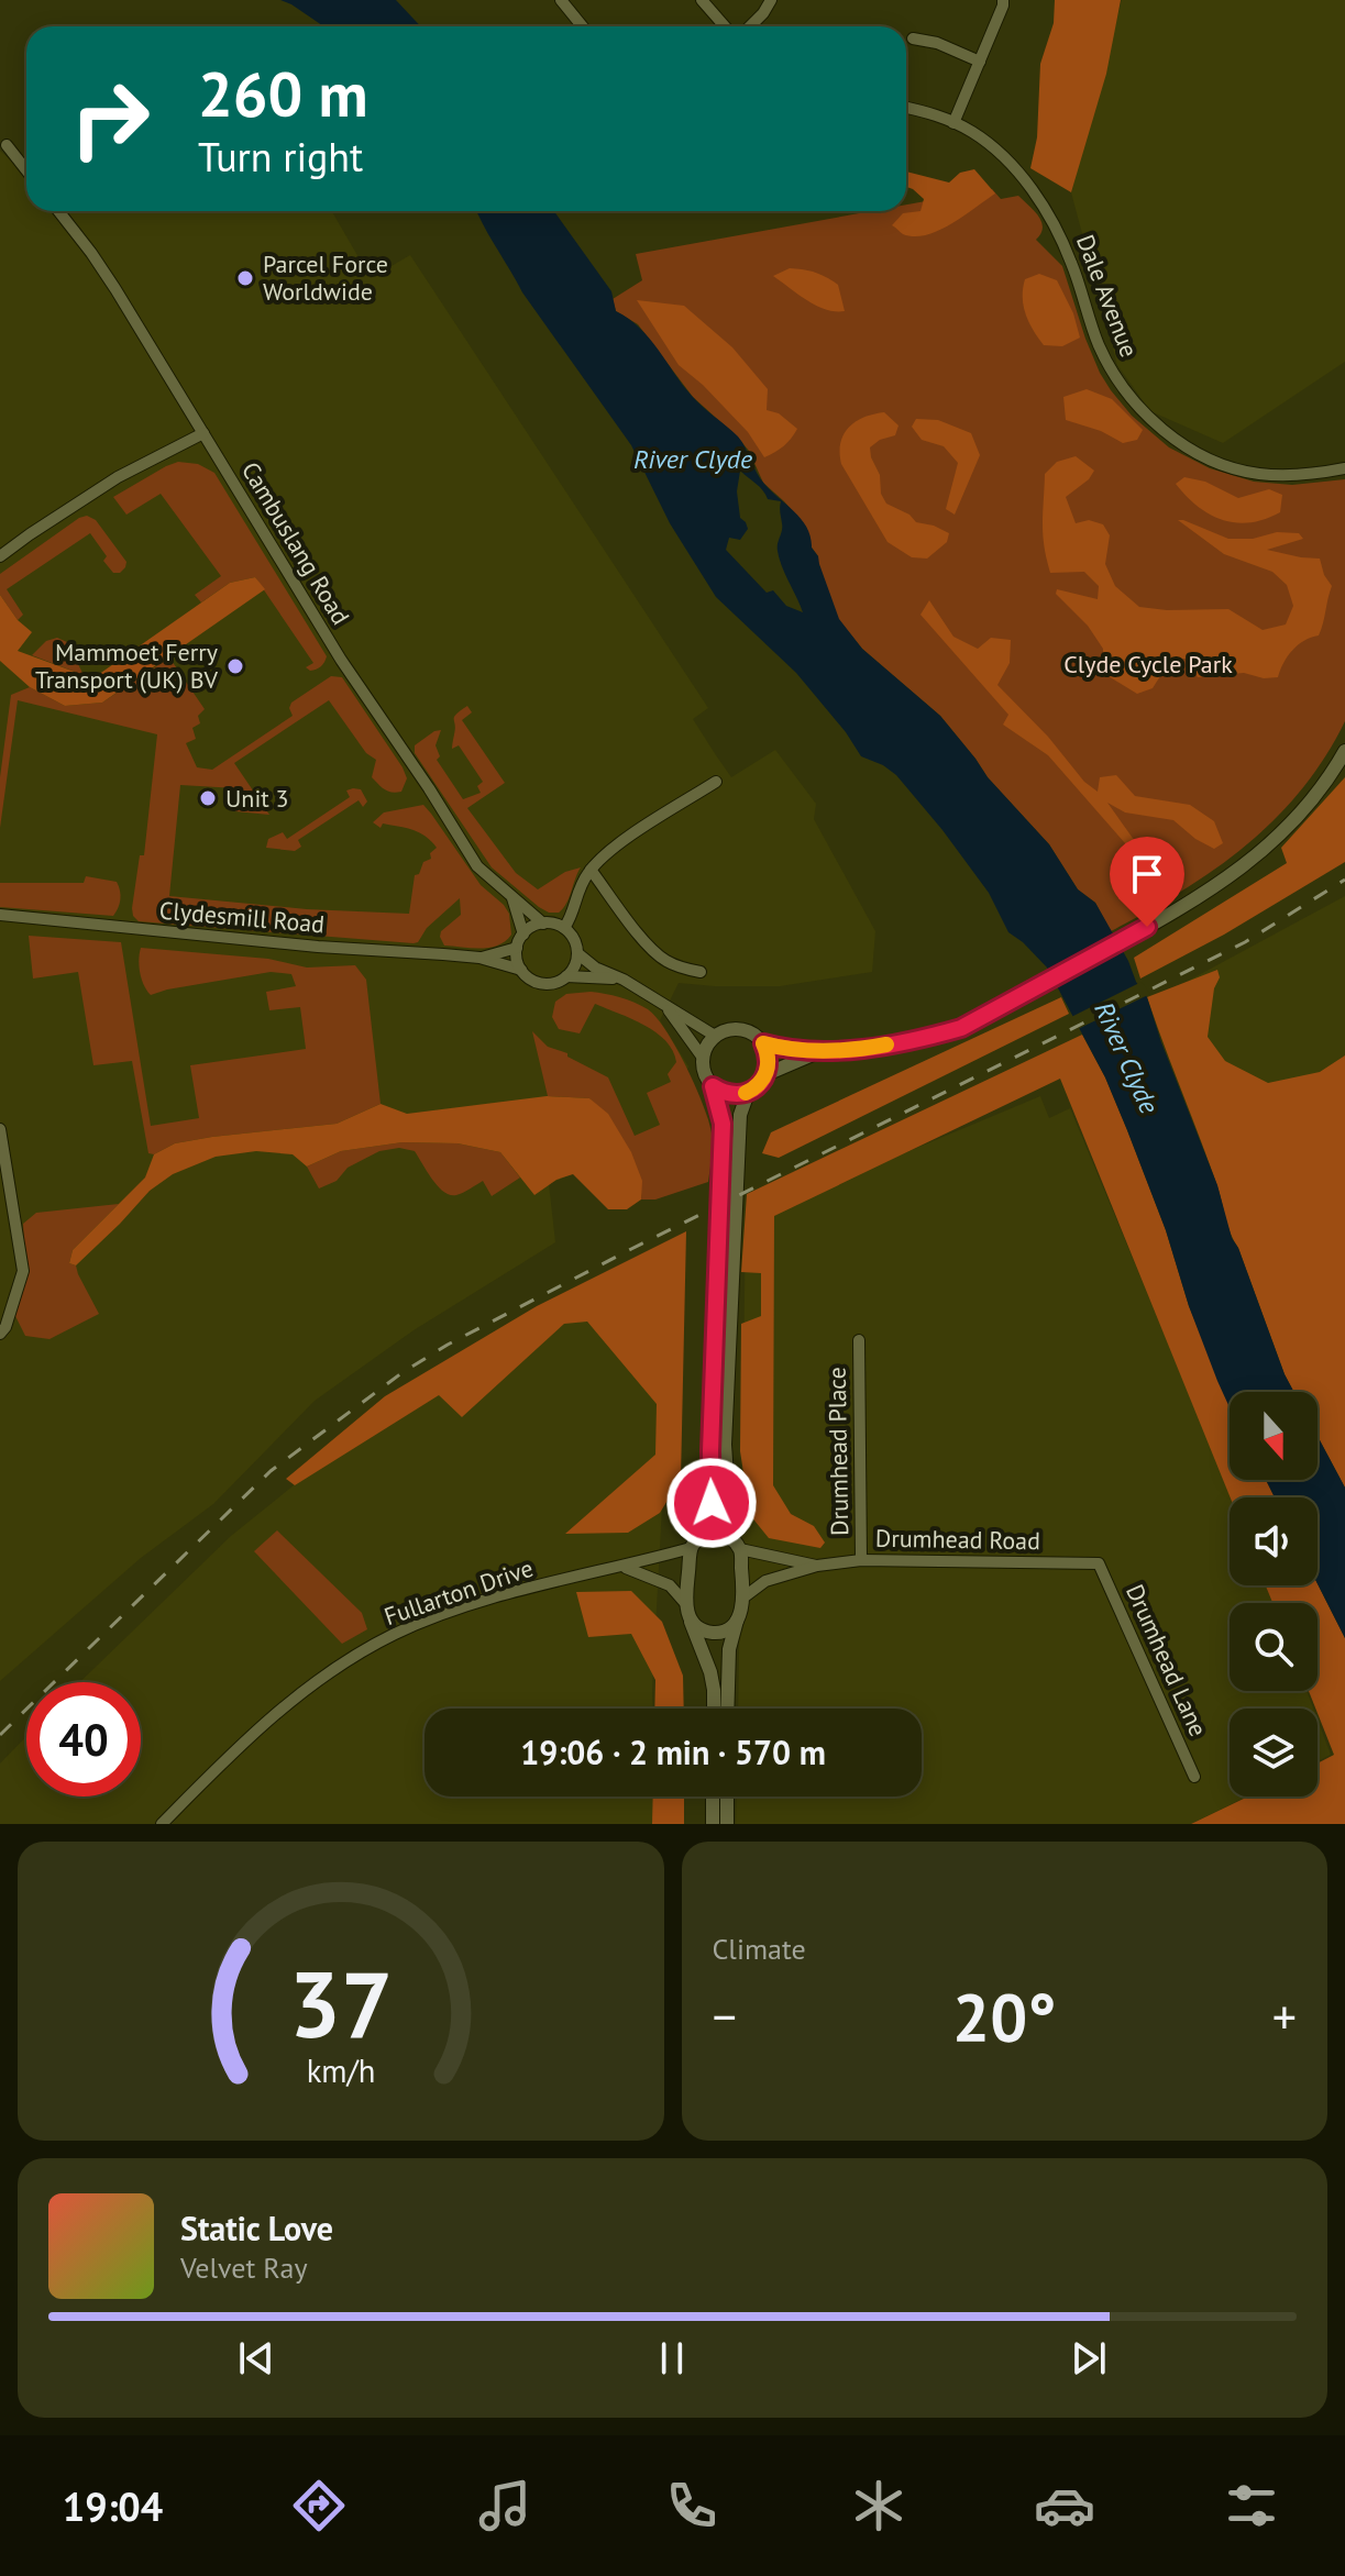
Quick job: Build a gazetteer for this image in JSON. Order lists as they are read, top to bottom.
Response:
{
  "streets": {
    "street": [
      "Dale Avenue",
      "Cambuslang Road",
      "Clydesmill Road",
      "Drumhead Place",
      "Drumhead Road",
      "Fullarton Drive",
      "Drumhead Lane"
    ]
  },
  "crossings": [
    ["Cambuslang Road", "Clydesmill Road"],
    ["Drumhead Place", "Drumhead Road"],
    ["Drumhead Road", "Drumhead Lane"]
  ],
  "water": ["River Clyde"],
  "parks": ["Clyde Cycle Park"],
  "places": ["Parcel Force Worldwide", "Mammoet Ferry Transport (UK) BV", "Unit 3"],
  "north": "bottom",
  "page": {
    "turn": ["260 m", "Turn right"],
    "limit": "40",
    "trip": "19:06 · 2 min · 570 m",
    "tile": "Climate",
    "heat": ["−", "20°", "+"],
    "song": ["Static Love", "Velvet Ray"],
    "tabs": "19:04",
    "gauge": ["37", "km/h"]
  }
}
